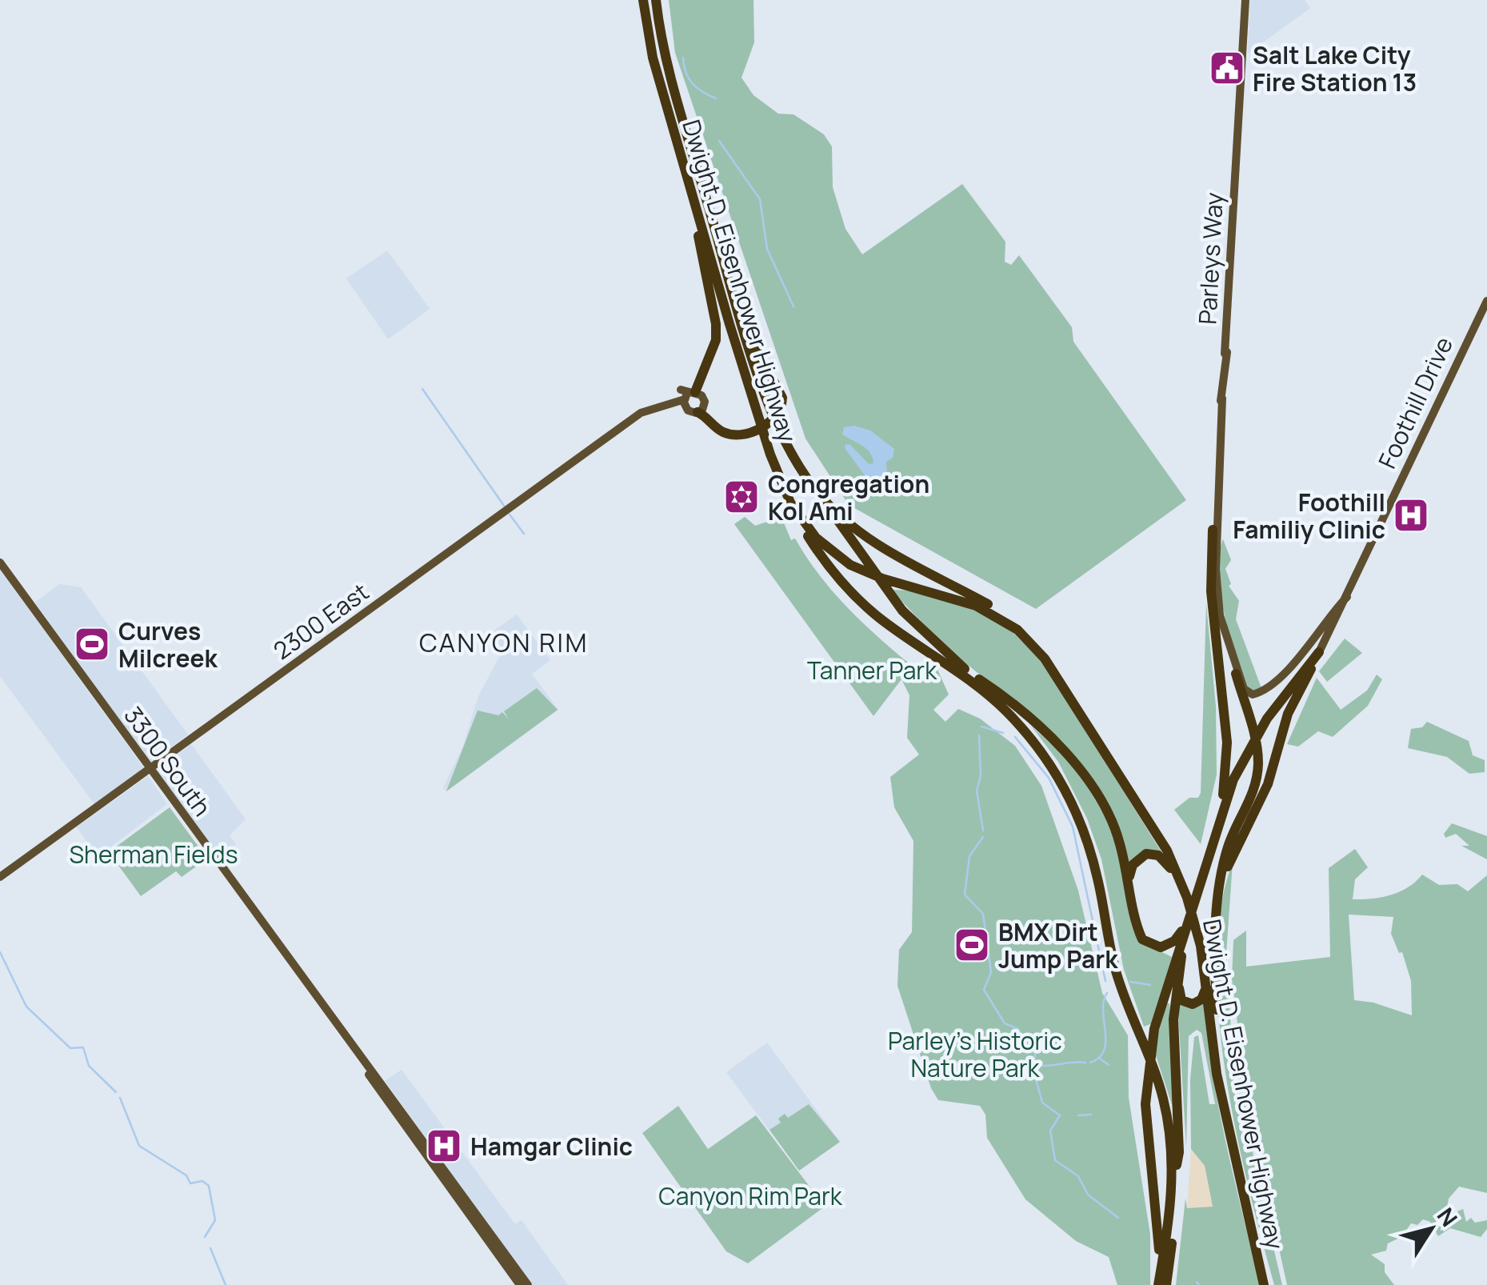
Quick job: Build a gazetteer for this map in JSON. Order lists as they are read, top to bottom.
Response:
{
  "streets": {
    "highway": ["Dwight D. Eisenhower Highway"],
    "main road": [
      "Parleys Way",
      "Foothill Drive",
      "2300 East",
      "3300 South"
    ]
  },
  "crossings": [
    ["2300 East", "3300 South"]
  ],
  "districts": ["CANYON RIM"],
  "parks": [
    "Tanner Park",
    "Sherman Fields",
    "Parley's Historic Nature Park",
    "Canyon Rim Park"
  ],
  "places": {
    "public building": ["Salt Lake City Fire Station 13"],
    "synagogue": ["Congregation Kol Ami"],
    "hospital": ["Foothill Familiy Clinic", "Hamgar Clinic"],
    "sports": ["Curves Milcreek", "BMX Dirt Jump Park"]
  },
  "north": "top right"
}
